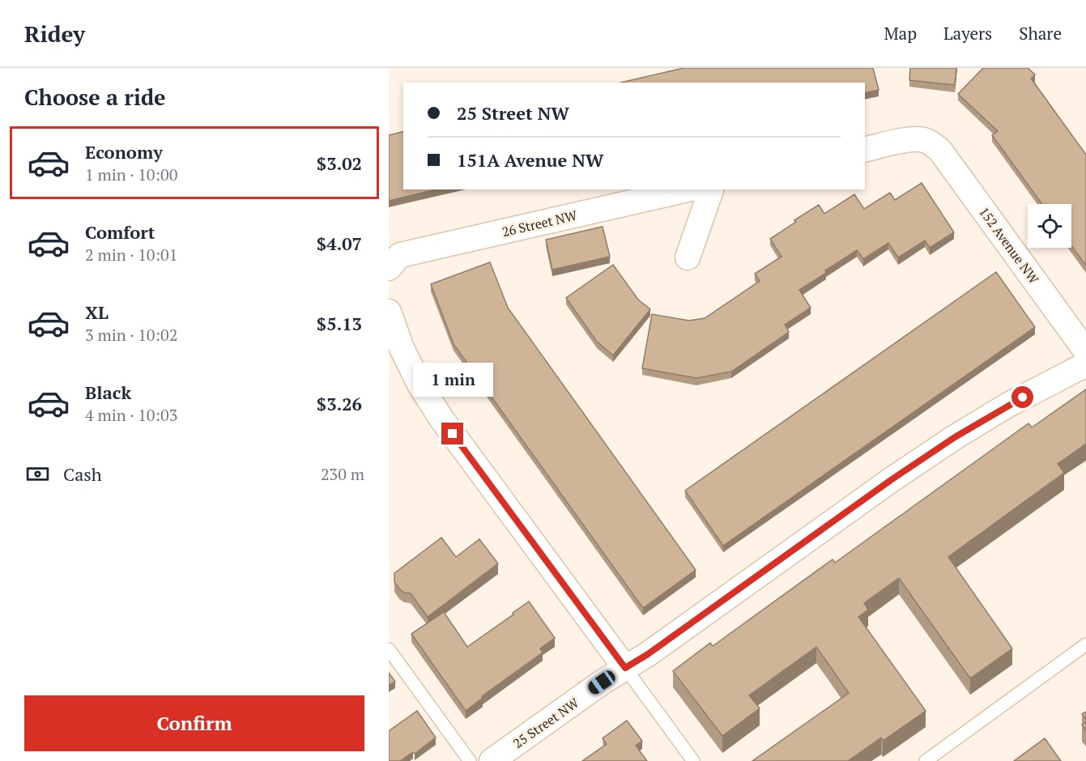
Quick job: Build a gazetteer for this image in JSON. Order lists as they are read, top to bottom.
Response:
{
  "streets": {
    "street": ["26 Street NW", "152 Avenue NW", "25 Street NW"]
  },
  "page": {
    "header": "Ridey",
    "nav": ["Map", "Layers", "Share"],
    "heading": "Choose a ride",
    "banner": ["25 Street NW", "151A Avenue NW"],
    "list": [
      {
        "name": "Economy",
        "note": "1 min · 10:00",
        "value": "$3.02"
      },
      {
        "name": "Comfort",
        "note": "2 min · 10:01",
        "value": "$4.07"
      },
      {
        "name": "XL",
        "note": "3 min · 10:02",
        "value": "$5.13"
      },
      {
        "name": "Black",
        "note": "4 min · 10:03",
        "value": "$3.26"
      }
    ],
    "bubble": "1 min",
    "pay": ["Cash", "230 m"],
    "buttons": "Confirm"
  }
}
